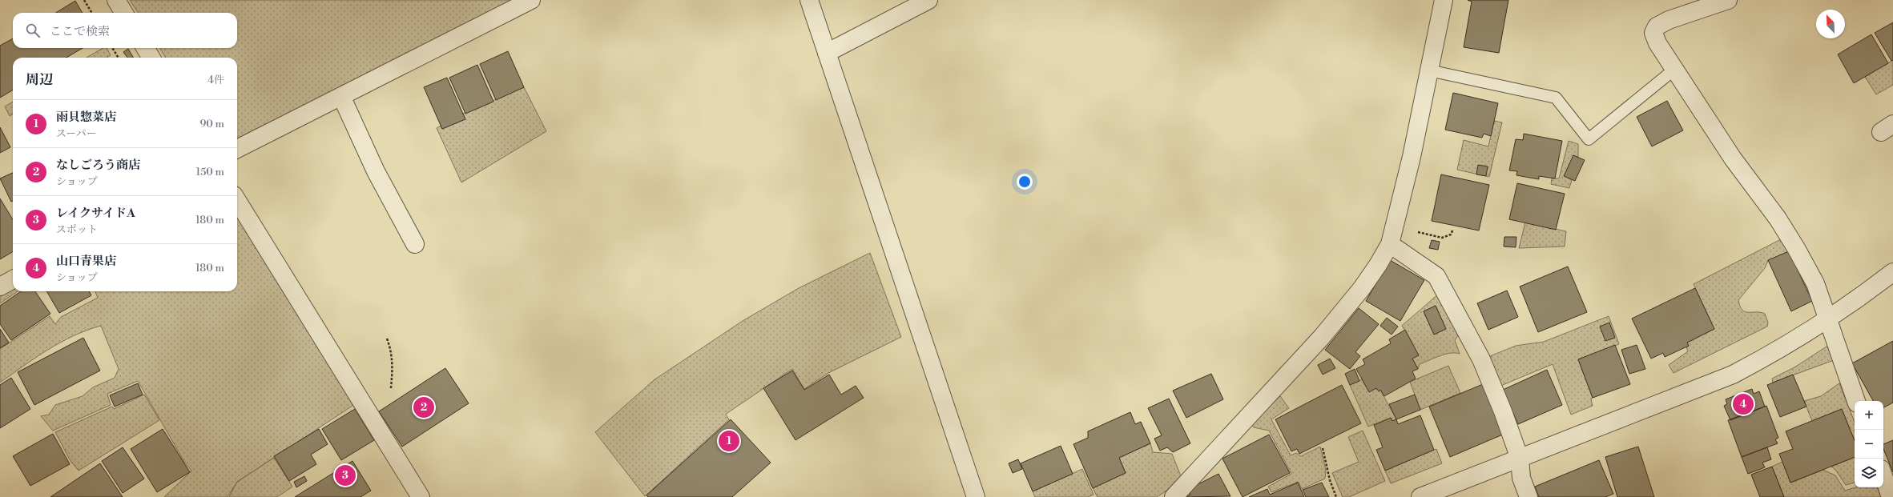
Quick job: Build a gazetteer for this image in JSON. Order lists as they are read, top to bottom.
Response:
{
  "north": "top left",
  "page": {
    "search": "ここで検索",
    "heading": ["周辺", "4件"],
    "list": [
      {
        "mark": "1",
        "name": "雨貝惣菜店",
        "note": "スーパー",
        "value": "90 m"
      },
      {
        "mark": "2",
        "name": "なしごろう商店",
        "note": "ショップ",
        "value": "150 m"
      },
      {
        "mark": "3",
        "name": "レイクサイドA",
        "note": "スポット",
        "value": "180 m"
      },
      {
        "mark": "4",
        "name": "山口青果店",
        "note": "ショップ",
        "value": "180 m"
      }
    ],
    "pins": [
      "4",
      "2",
      "1",
      "3"
    ],
    "map_buttons": ["+", "−"]
  }
}
